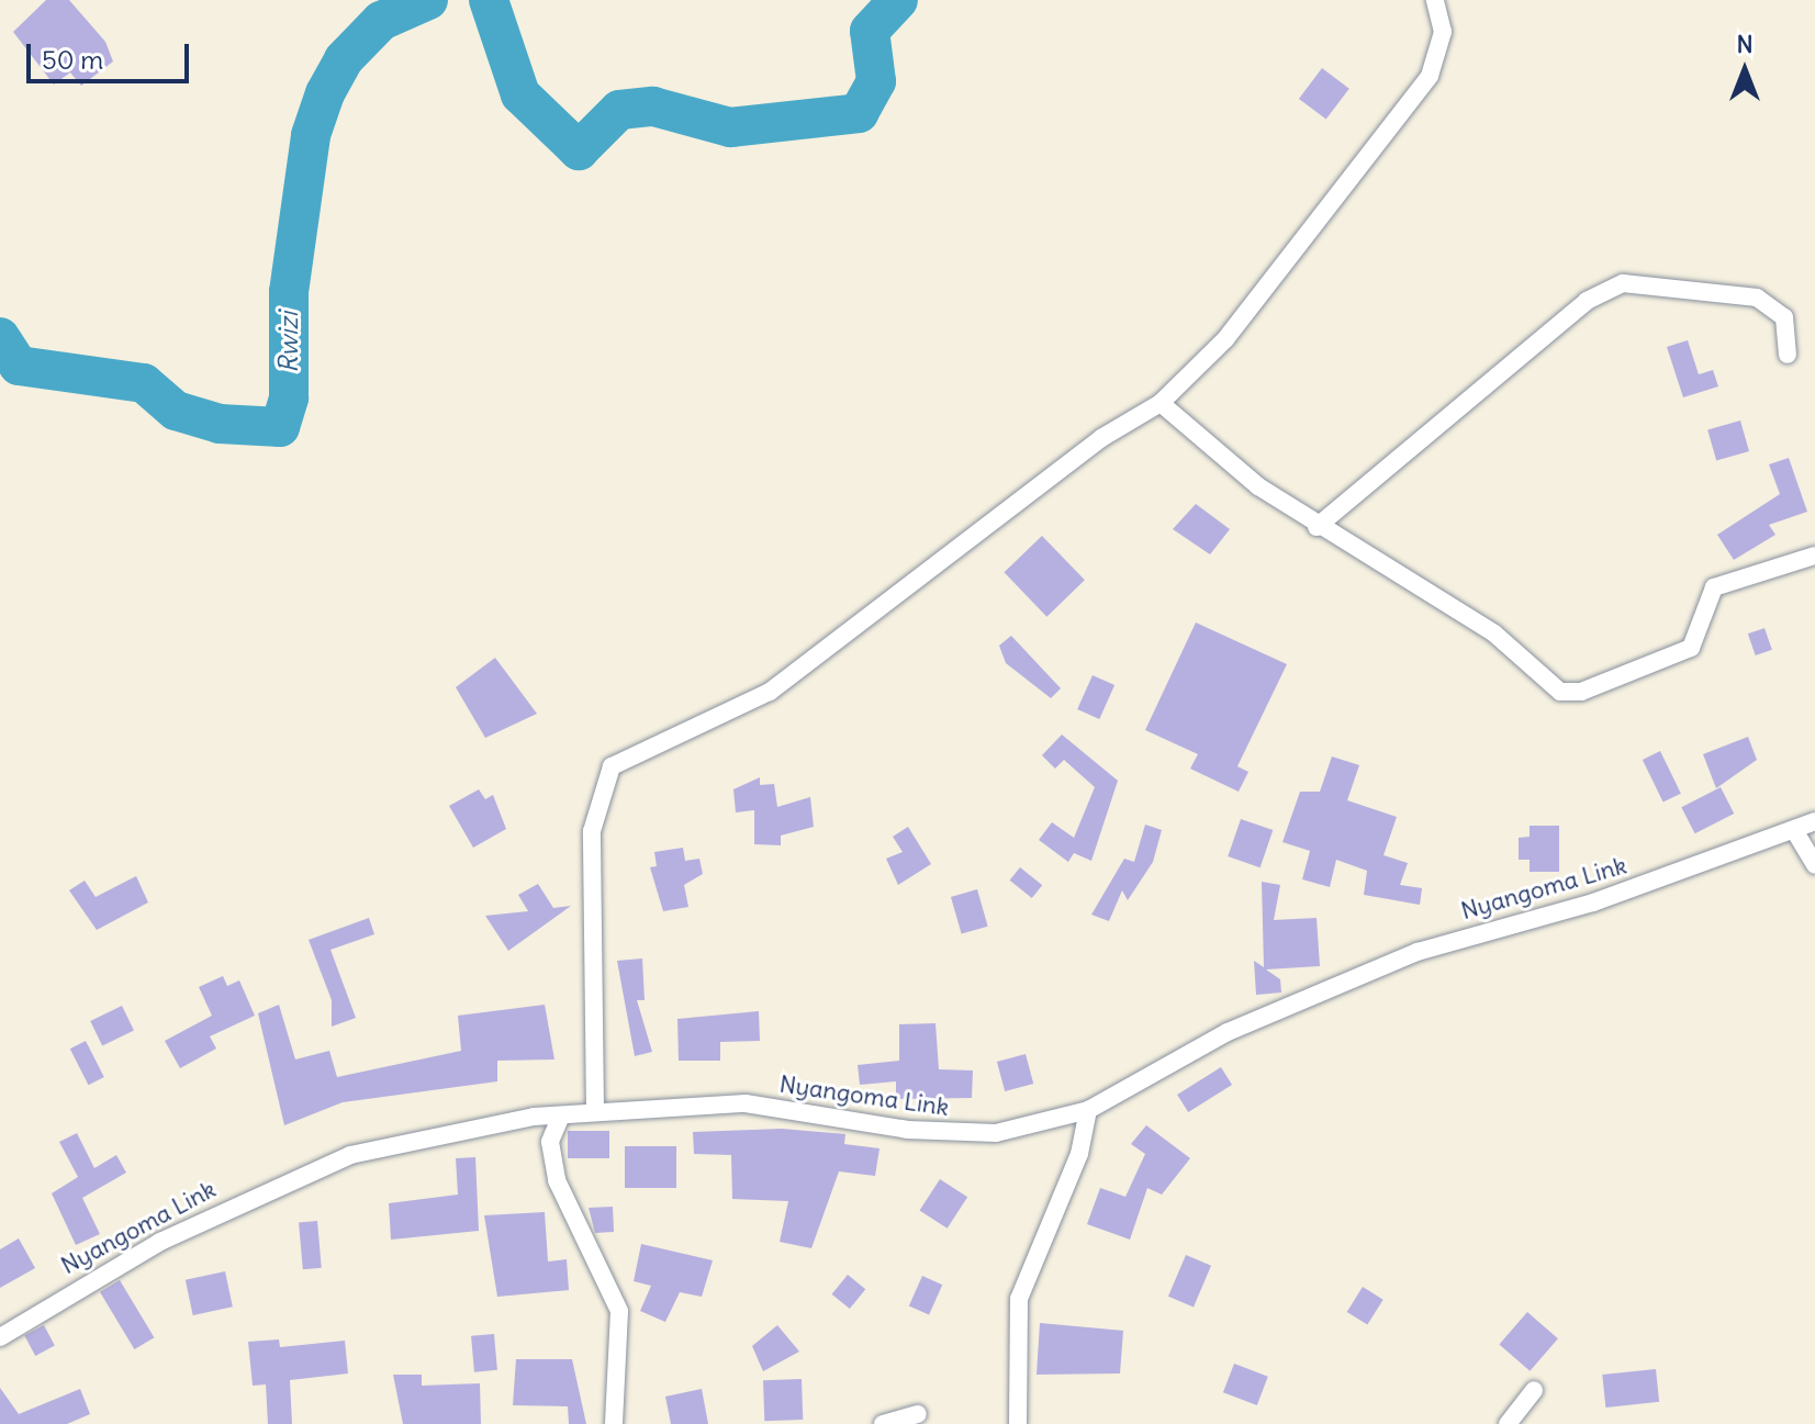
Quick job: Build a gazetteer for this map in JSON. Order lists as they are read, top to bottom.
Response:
{
  "streets": {
    "street": ["Nyangoma Link"]
  },
  "water": ["Rwizi"],
  "scale_bar": "50 m",
  "north": "top"
}
